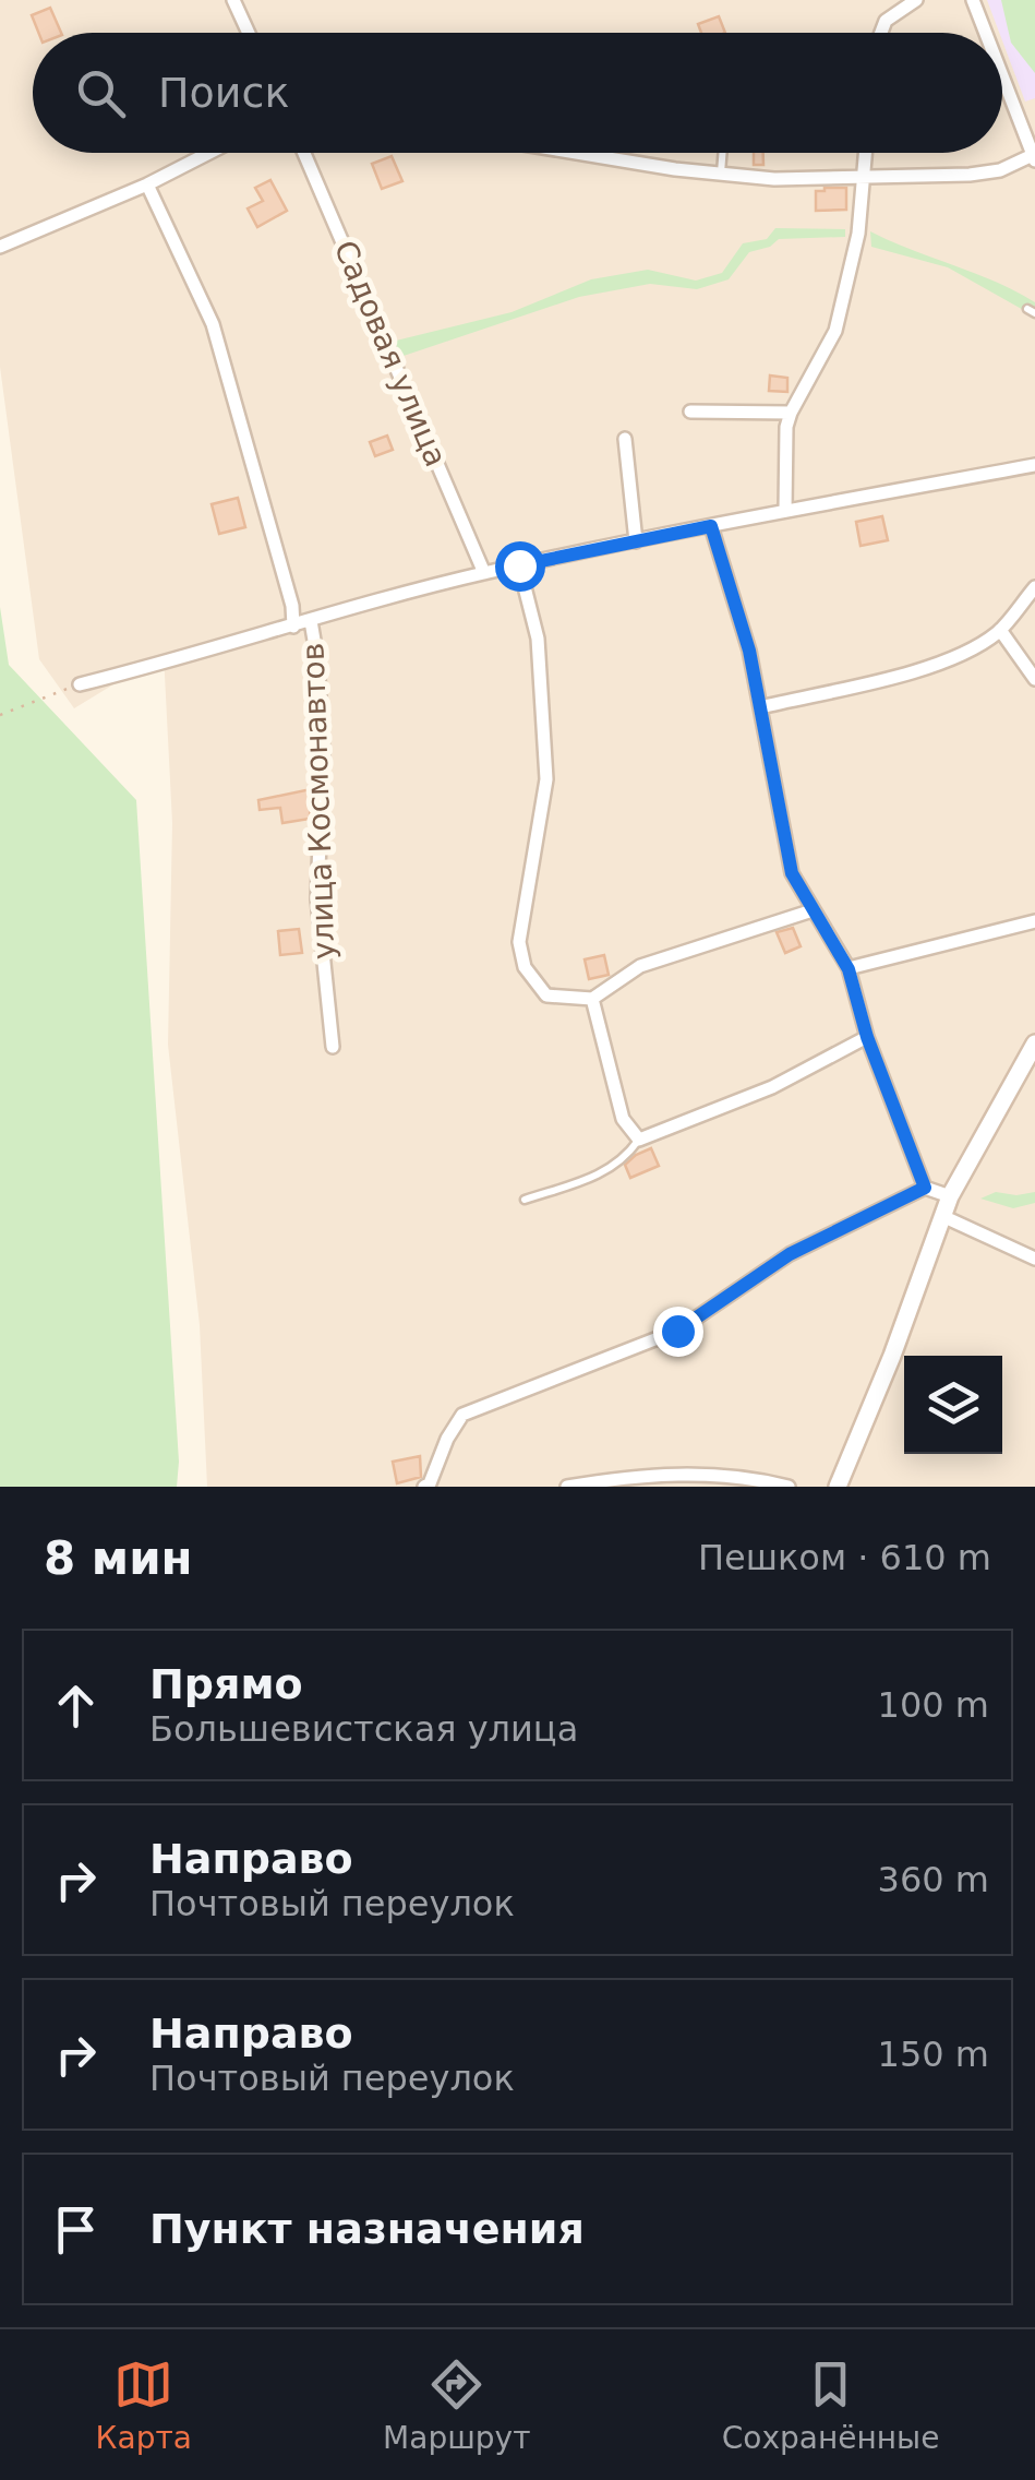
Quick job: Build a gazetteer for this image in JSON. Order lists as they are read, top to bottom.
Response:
{
  "streets": {
    "street": ["Садовая улица", "улица Космонавтов"]
  },
  "page": {
    "search": "Поиск",
    "heading": ["8 мин", "Пешком · 610 m"],
    "list": [
      ["Прямо", "Большевистская улица", "100 m"],
      ["Направо", "Почтовый переулок", "360 m"],
      ["Направо", "Почтовый переулок", "150 m"],
      "Пункт назначения"
    ],
    "nav": ["Карта", "Маршрут", "Сохранённые"]
  }
}
